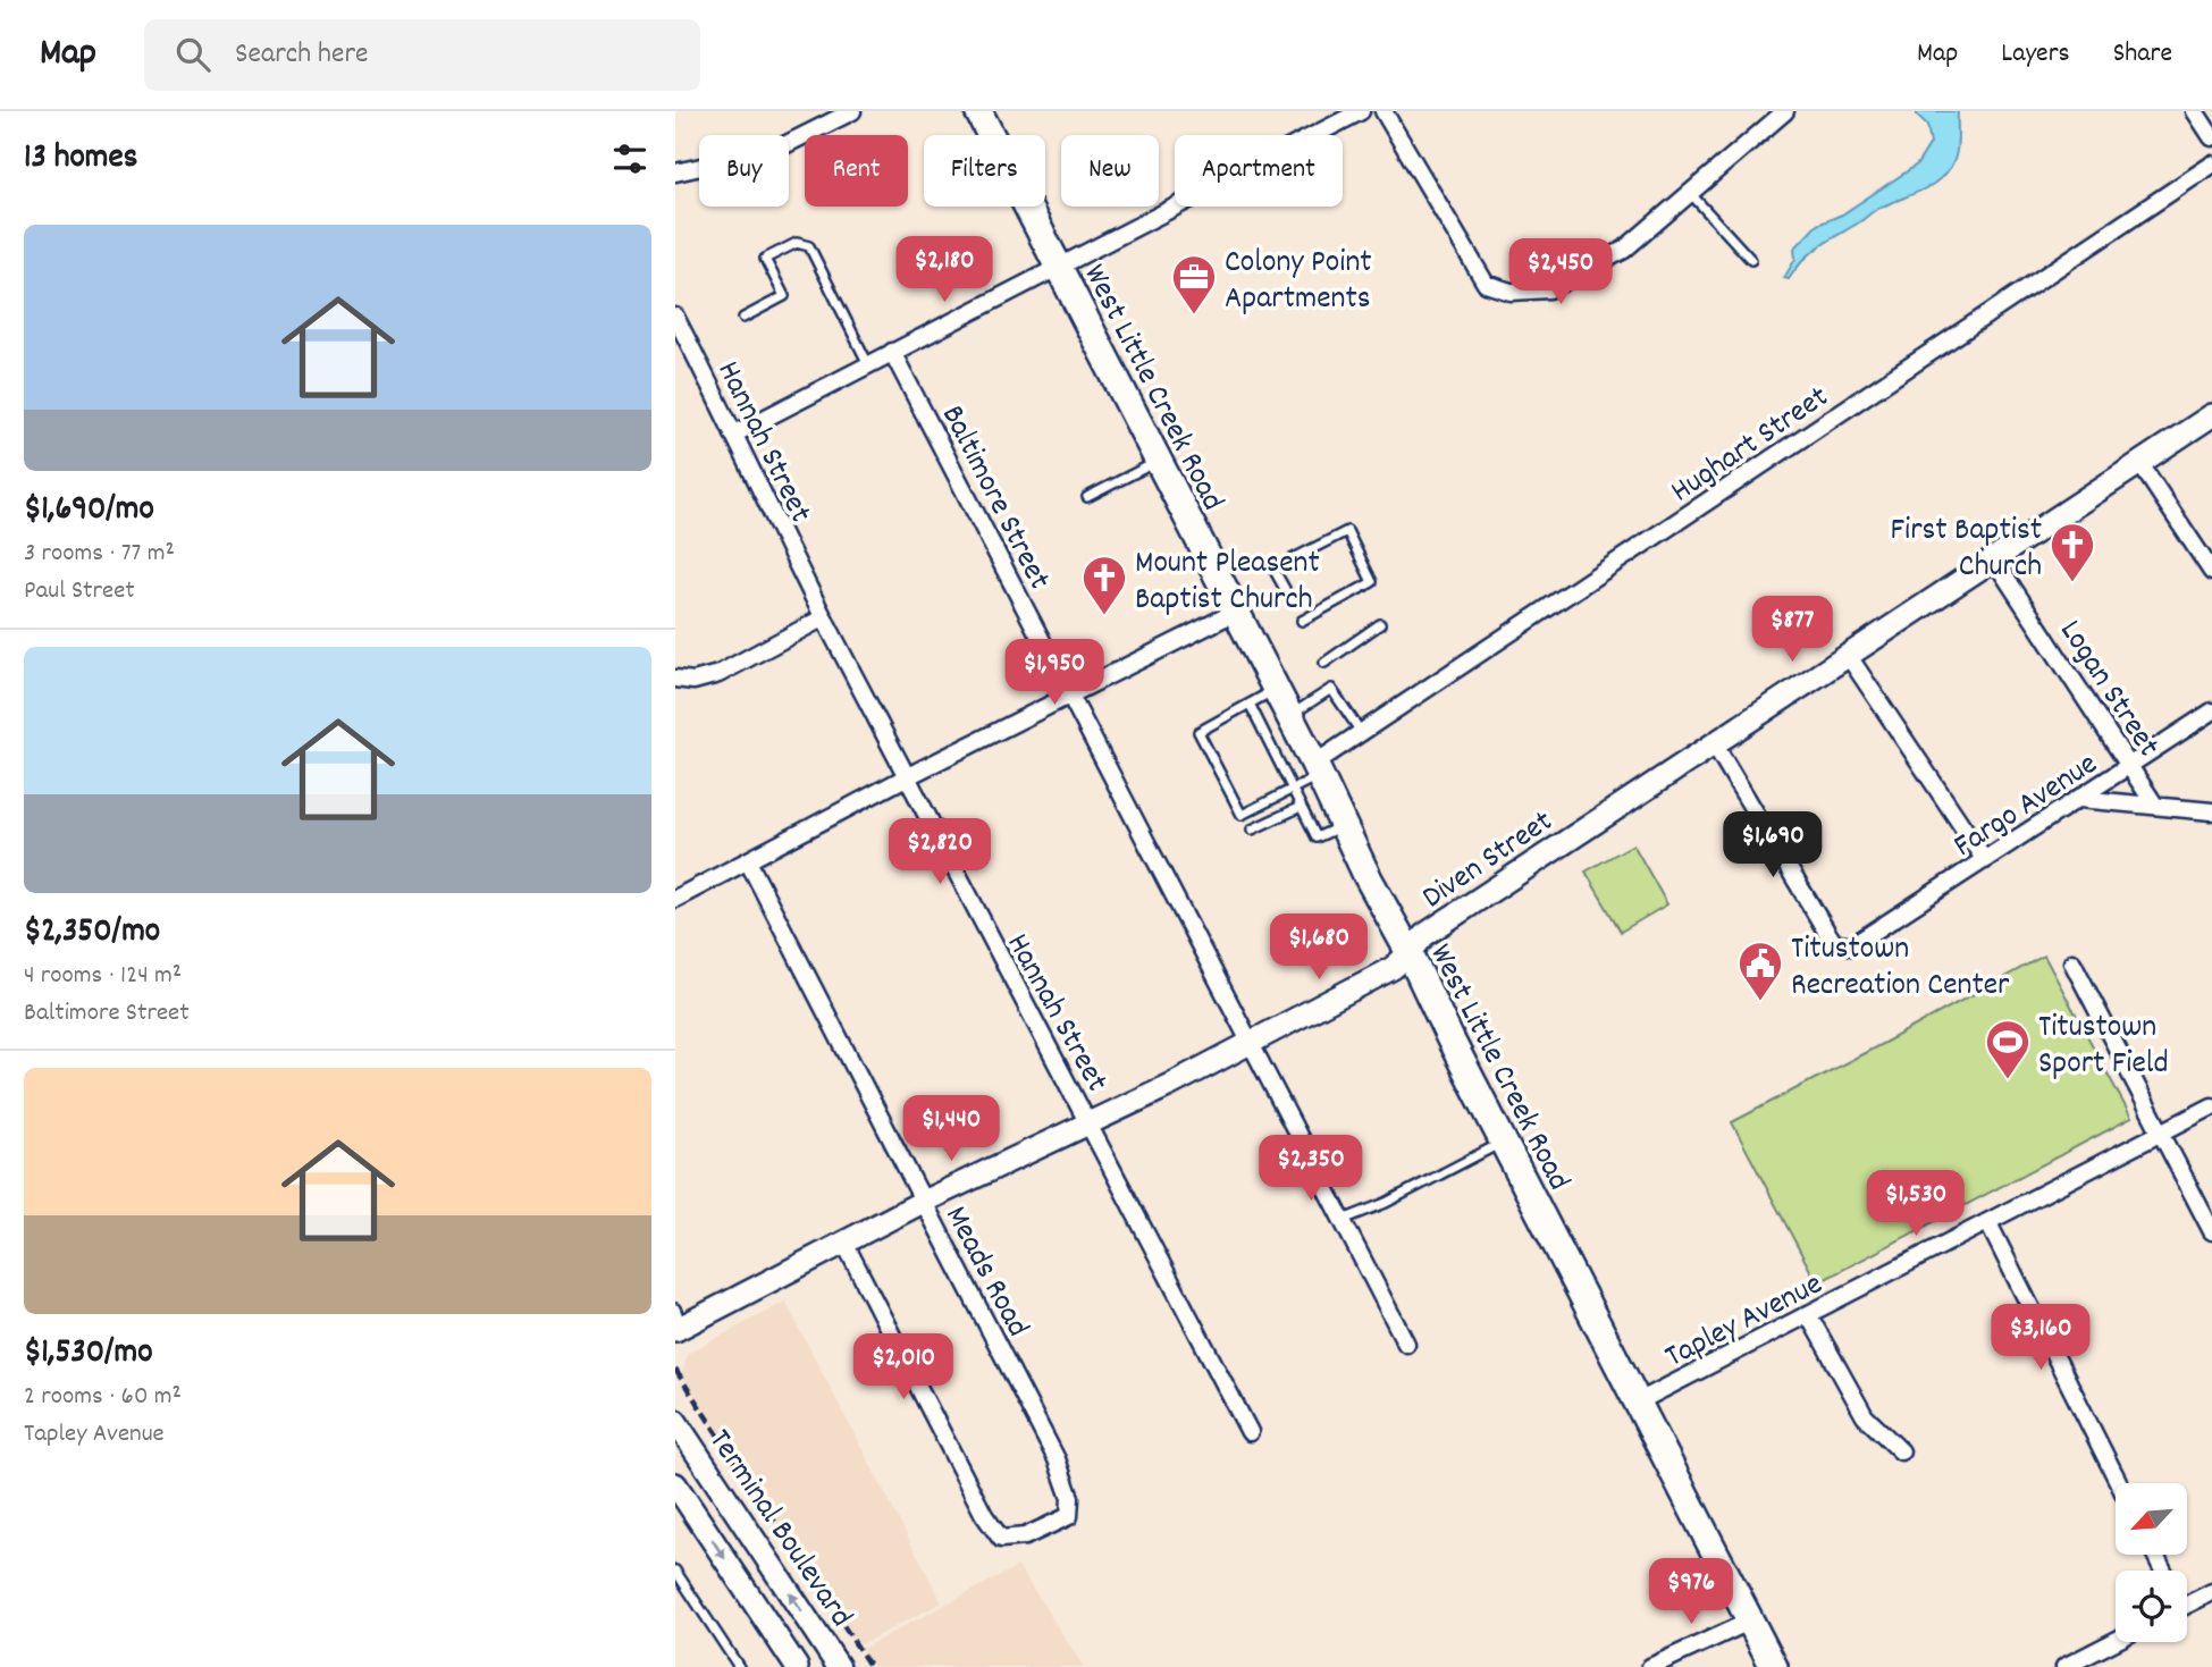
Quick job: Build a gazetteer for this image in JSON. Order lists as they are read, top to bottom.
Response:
{
  "streets": {
    "main road": ["West Little Creek Road", "Diven Street", "Terminal Boulevard"],
    "street": [
      "Hannah Street",
      "Hughart Street",
      "Baltimore Street",
      "Logan Street",
      "Fargo Avenue",
      "Meads Road",
      "Tapley Avenue"
    ]
  },
  "crossings": [
    ["West Little Creek Road", "Hughart Street"],
    ["West Little Creek Road", "Diven Street"],
    ["West Little Creek Road", "Tapley Avenue"],
    ["Hannah Street", "Diven Street"],
    ["Baltimore Street", "Diven Street"],
    ["Logan Street", "Fargo Avenue"],
    ["Logan Street", "Diven Street"],
    ["Fargo Avenue", "Diven Street"],
    ["Diven Street", "Meads Road"]
  ],
  "places": {
    "office": ["Colony Point Apartments"],
    "church": ["First Baptist Church", "Mount Pleasent Baptist Church"],
    "public building": ["Titustown Recreation Center"],
    "sports": ["Titustown Sport Field"]
  },
  "north": "bottom left",
  "page": {
    "header": "Map",
    "search": "Search here",
    "nav": ["Map", "Layers", "Share"],
    "heading": "13 homes",
    "chip": [
      "Buy",
      "Rent",
      "Filters",
      "New",
      "Apartment"
    ],
    "list": [
      {
        "name": "$1,690/mo",
        "note": "3 rooms · 77 m² · Paul Street"
      },
      {
        "name": "$2,350/mo",
        "note": "4 rooms · 124 m² · Baltimore Street"
      },
      {
        "name": "$1,530/mo",
        "note": "2 rooms · 60 m² · Tapley Avenue"
      }
    ],
    "price": [
      "$2,180",
      "$2,450",
      "$877",
      "$1,950",
      "$1,690",
      "$2,820",
      "$1,680",
      "$1,440",
      "$2,350",
      "$1,530",
      "$3,160",
      "$2,010",
      "$976"
    ]
  }
}
